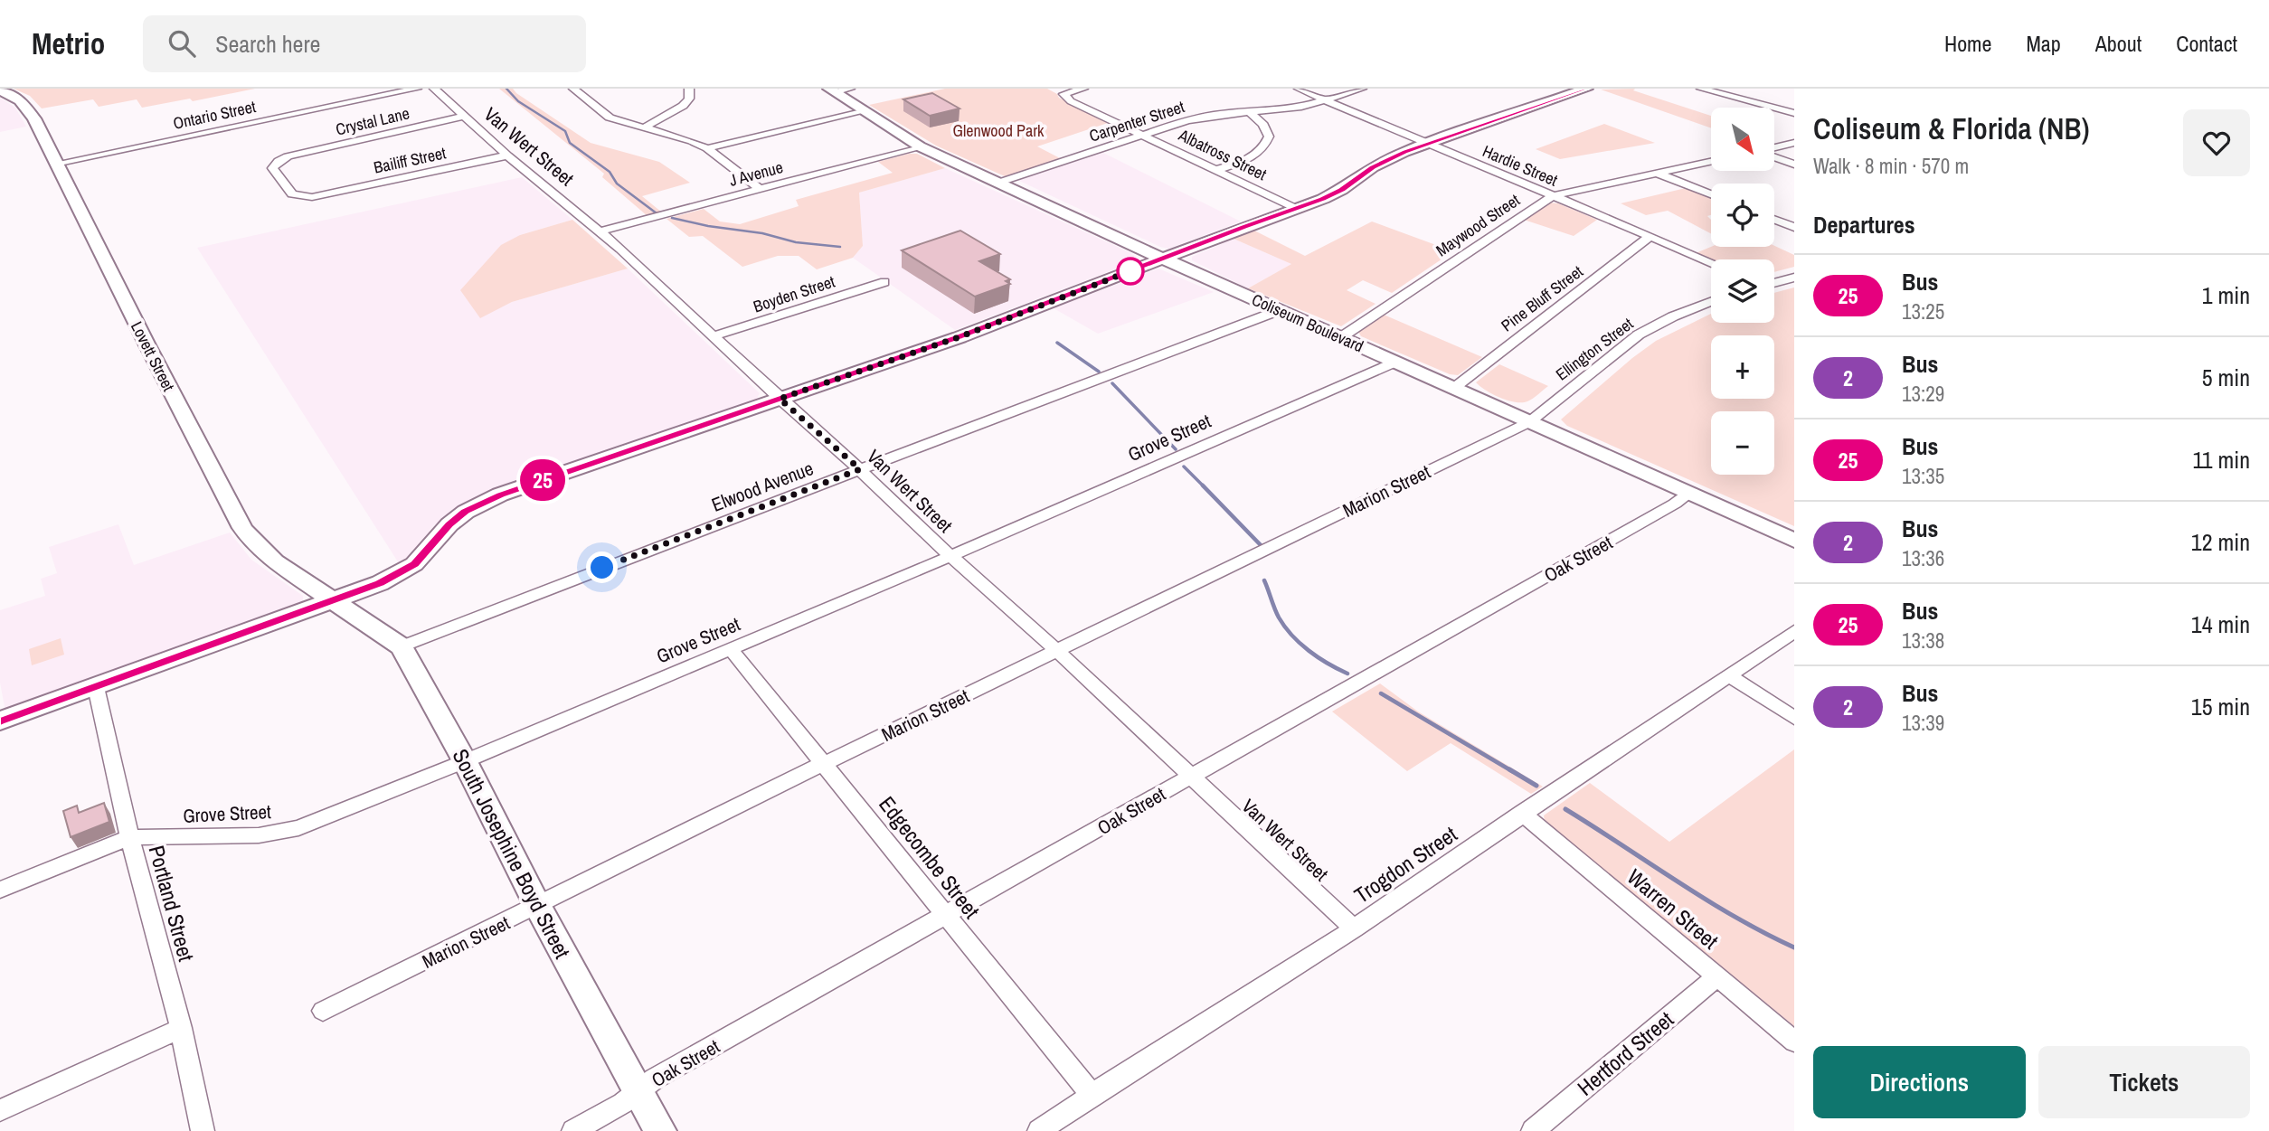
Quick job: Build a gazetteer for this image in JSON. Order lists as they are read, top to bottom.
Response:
{
  "streets": {
    "main road": ["Coliseum Boulevard", "Lovett Street", "South Josephine Boyd Street"],
    "street": [
      "Ontario Street",
      "Crystal Lane",
      "Carpenter Street",
      "Van Wert Street",
      "Albatross Street",
      "Bailiff Street",
      "Hardie Street",
      "J Avenue",
      "Maywood Street",
      "Boyden Street",
      "Pine Bluff Street",
      "Ellington Street",
      "Grove Street",
      "Elwood Avenue",
      "Marion Street",
      "Oak Street",
      "Edgecombe Street",
      "Trogdon Street",
      "Portland Street",
      "Warren Street",
      "Hertford Street"
    ]
  },
  "crossings": [
    ["Ontario Street", "Lovett Street"],
    ["Crystal Lane", "Van Wert Street"],
    ["Crystal Lane", "Bailiff Street"],
    ["Carpenter Street", "Albatross Street"],
    ["Carpenter Street", "Hardie Street"],
    ["Carpenter Street", "Coliseum Boulevard"],
    ["Van Wert Street", "Bailiff Street"],
    ["Van Wert Street", "J Avenue"],
    ["Van Wert Street", "Boyden Street"],
    ["Van Wert Street", "Grove Street"],
    ["Van Wert Street", "Elwood Avenue"],
    ["Van Wert Street", "Marion Street"],
    ["Van Wert Street", "Oak Street"],
    ["Van Wert Street", "Trogdon Street"],
    ["Hardie Street", "Maywood Street"],
    ["Hardie Street", "Pine Bluff Street"],
    ["J Avenue", "Coliseum Boulevard"],
    ["Maywood Street", "Coliseum Boulevard"],
    ["Pine Bluff Street", "Coliseum Boulevard"],
    ["Coliseum Boulevard", "Ellington Street"],
    ["Coliseum Boulevard", "Grove Street"],
    ["Coliseum Boulevard", "Elwood Avenue"],
    ["Coliseum Boulevard", "Marion Street"],
    ["Coliseum Boulevard", "Oak Street"],
    ["Ellington Street", "Marion Street"],
    ["Lovett Street", "South Josephine Boyd Street"],
    ["Grove Street", "South Josephine Boyd Street"],
    ["Grove Street", "Edgecombe Street"],
    ["Grove Street", "Portland Street"],
    ["Elwood Avenue", "South Josephine Boyd Street"],
    ["Marion Street", "South Josephine Boyd Street"],
    ["Marion Street", "Edgecombe Street"],
    ["Oak Street", "South Josephine Boyd Street"],
    ["Oak Street", "Edgecombe Street"],
    ["Edgecombe Street", "Trogdon Street"],
    ["Trogdon Street", "Warren Street"],
    ["Warren Street", "Hertford Street"]
  ],
  "parks": ["Glenwood Park"],
  "lines": ["bus line 25"],
  "north": "bottom right",
  "page": {
    "header": "Metrio",
    "search": "Search here",
    "nav": [
      "Home",
      "Map",
      "About",
      "Contact"
    ],
    "on_map": "25",
    "heading": [
      ["Coliseum & Florida (NB)", "Walk · 8 min · 570 m"],
      "Departures"
    ],
    "map_buttons": ["+", "−"],
    "list": [
      {
        "mark": "25",
        "name": "Bus",
        "note": "13:25",
        "value": "1 min"
      },
      {
        "mark": "2",
        "name": "Bus",
        "note": "13:29",
        "value": "5 min"
      },
      {
        "mark": "25",
        "name": "Bus",
        "note": "13:35",
        "value": "11 min"
      },
      {
        "mark": "2",
        "name": "Bus",
        "note": "13:36",
        "value": "12 min"
      },
      {
        "mark": "25",
        "name": "Bus",
        "note": "13:38",
        "value": "14 min"
      },
      {
        "mark": "2",
        "name": "Bus",
        "note": "13:39",
        "value": "15 min"
      }
    ],
    "buttons": ["Directions", "Tickets"]
  }
}
